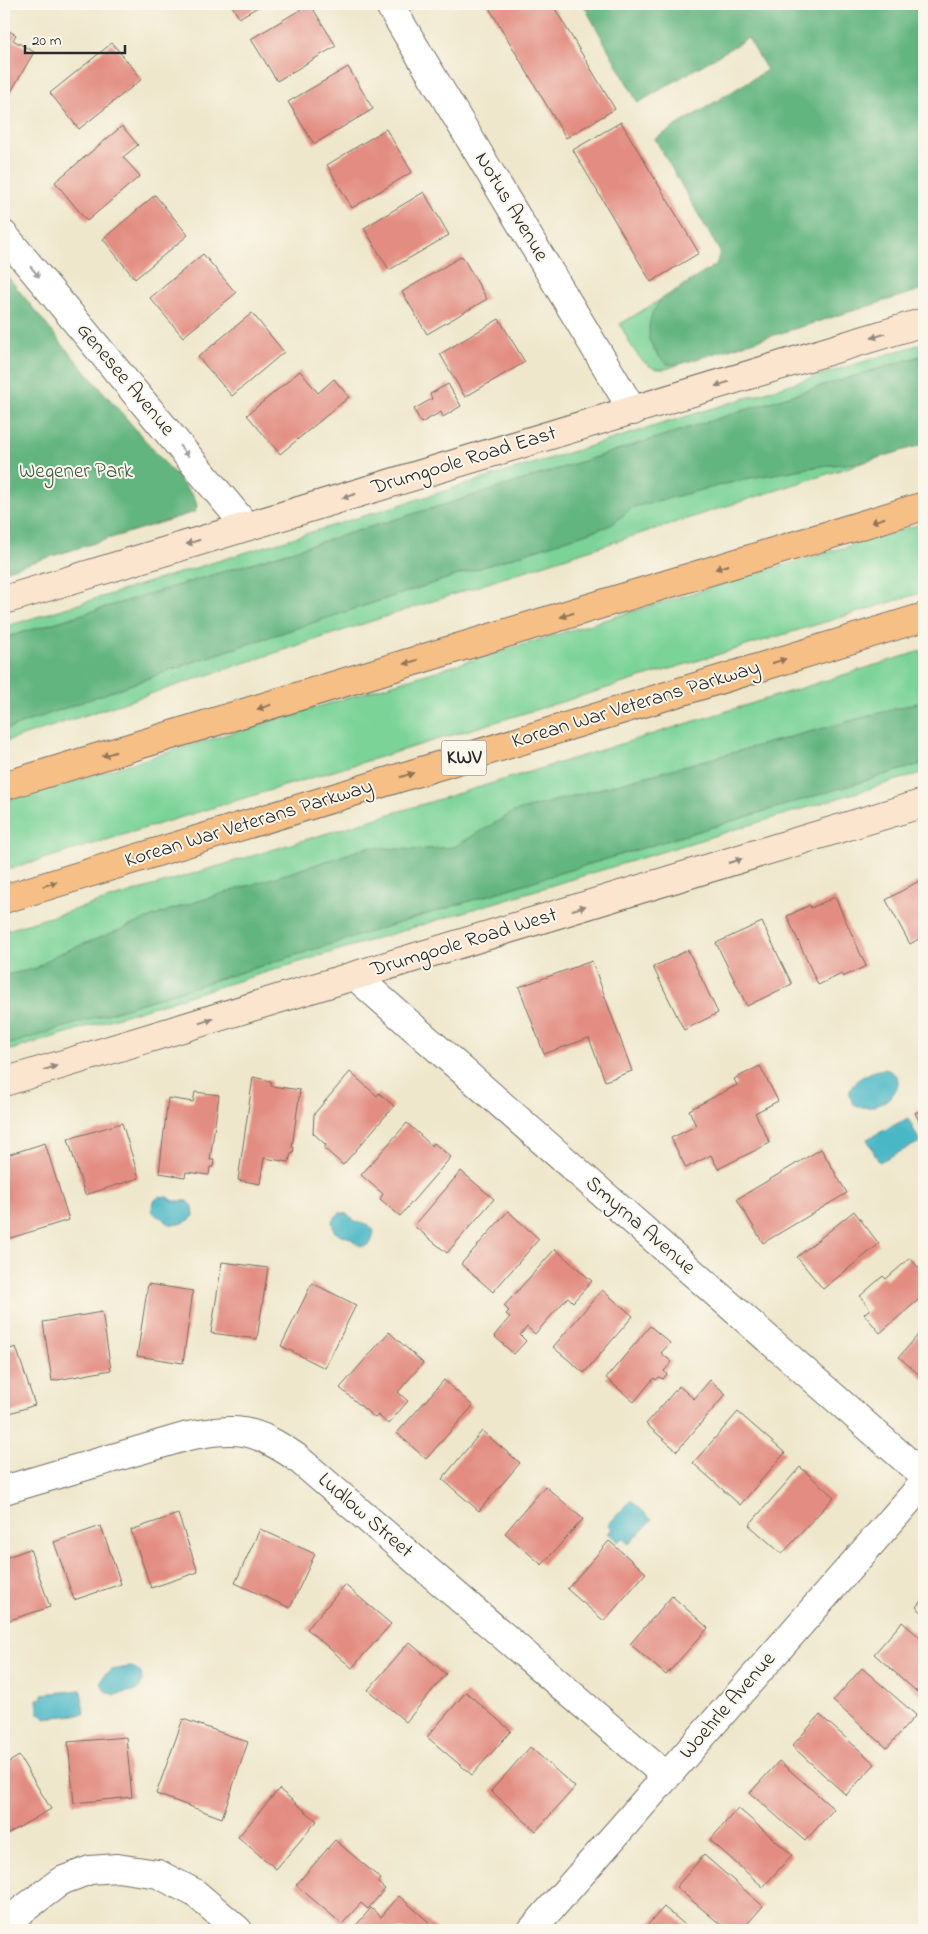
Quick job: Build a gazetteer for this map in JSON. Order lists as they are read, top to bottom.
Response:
{
  "streets": {
    "highway": ["Korean War Veterans Parkway", "KWV"],
    "main road": ["Drumgoole Road East", "Drumgoole Road West"],
    "street": [
      "Notus Avenue",
      "Genesee Avenue",
      "Smyrna Avenue",
      "Ludlow Street",
      "Woehrle Avenue"
    ]
  },
  "crossings": [
    ["Notus Avenue", "Drumgoole Road East"],
    ["Genesee Avenue", "Drumgoole Road East"],
    ["Drumgoole Road West", "Smyrna Avenue"],
    ["Ludlow Street", "Woehrle Avenue"]
  ],
  "one_way": ["Genesee Avenue", "Drumgoole Road East", "Drumgoole Road West"],
  "parks": ["Wegener Park"],
  "scale_bar": "20 m"
}
